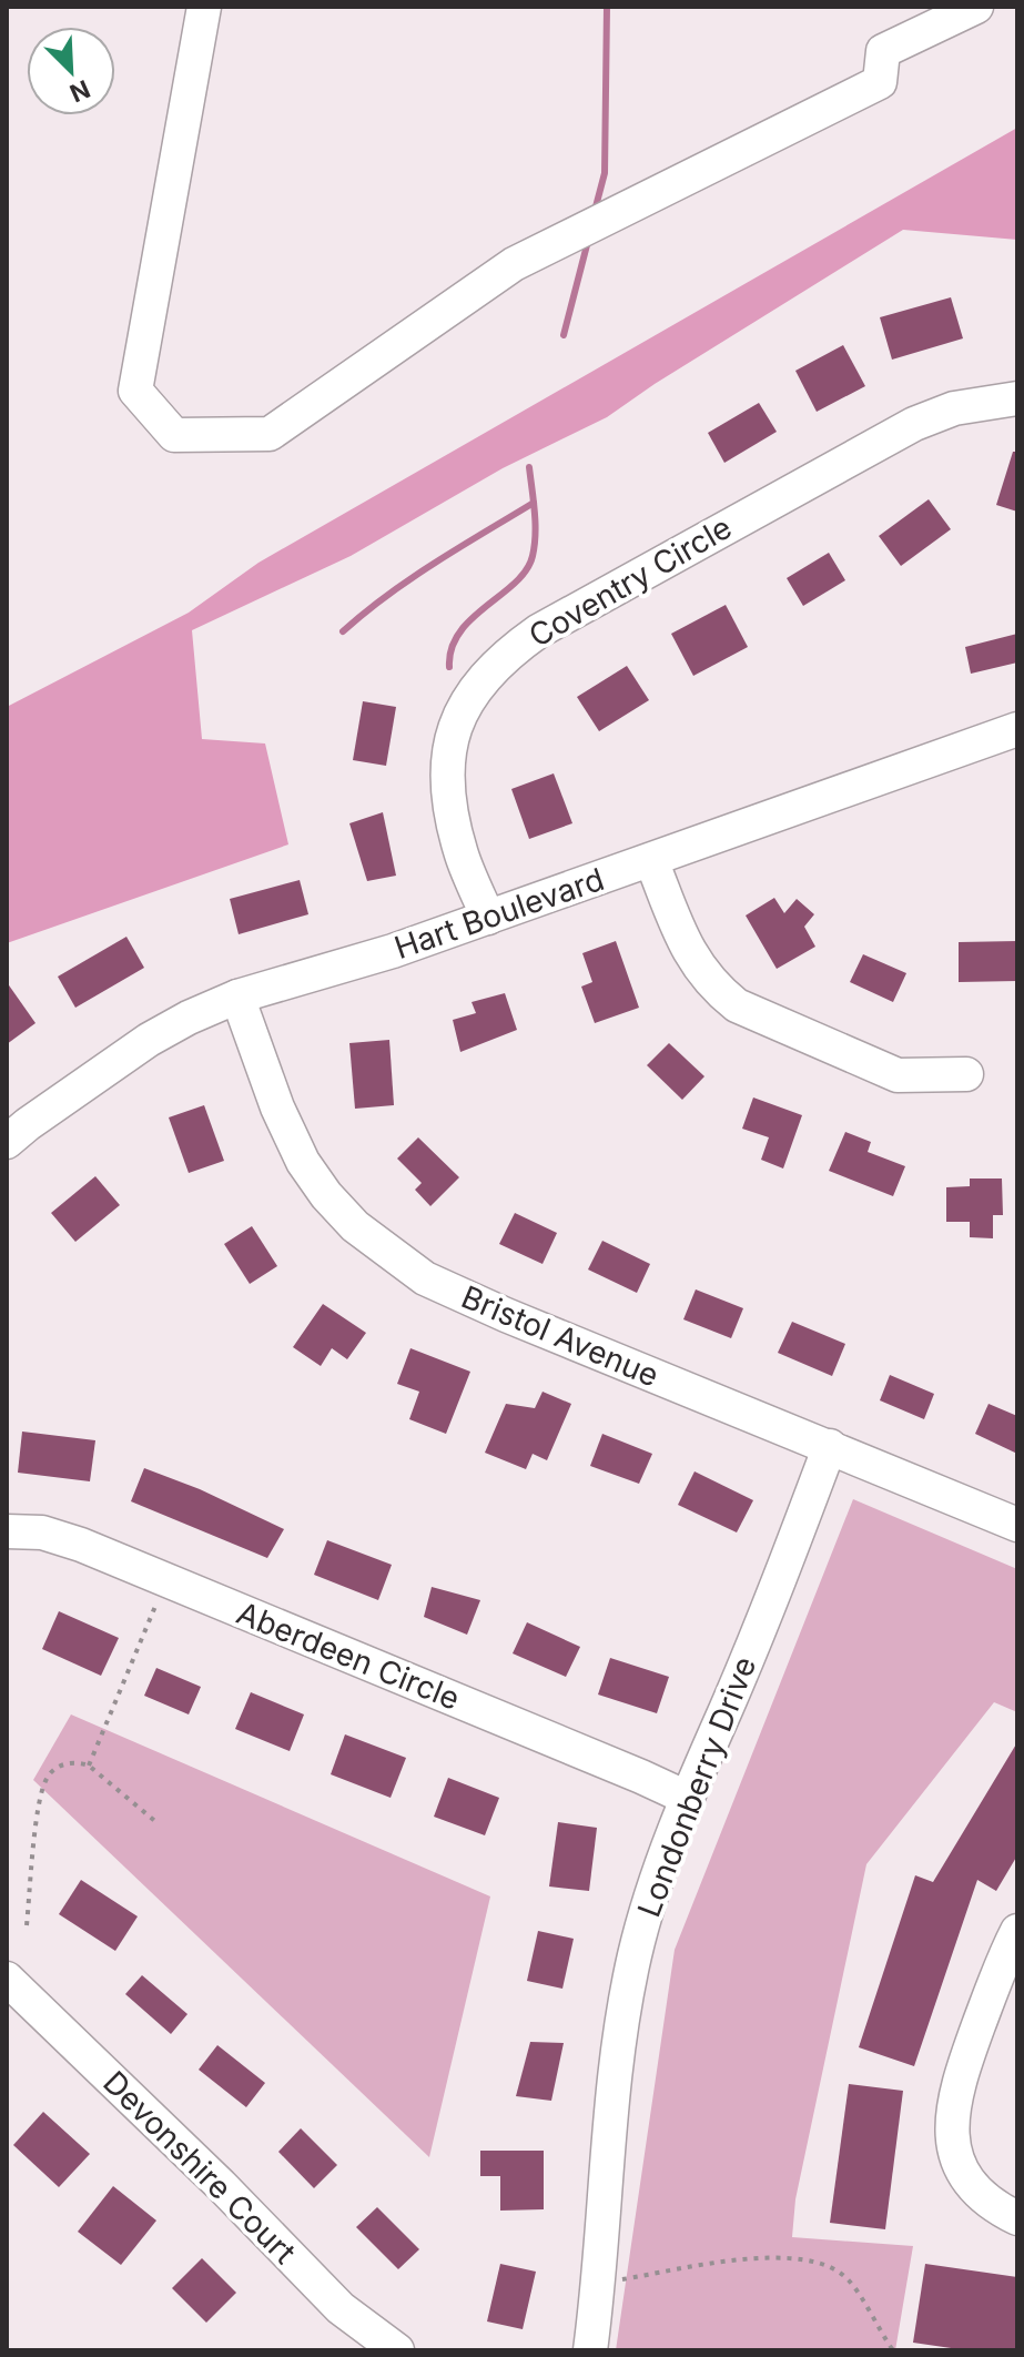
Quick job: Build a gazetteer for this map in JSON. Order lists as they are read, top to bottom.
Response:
{
  "streets": {
    "street": [
      "Coventry Circle",
      "Hart Boulevard",
      "Bristol Avenue",
      "Aberdeen Circle",
      "Londonberry Drive",
      "Devonshire Court"
    ]
  },
  "crossings": [
    ["Coventry Circle", "Hart Boulevard"],
    ["Hart Boulevard", "Bristol Avenue"],
    ["Bristol Avenue", "Londonberry Drive"],
    ["Aberdeen Circle", "Londonberry Drive"]
  ],
  "north": "bottom right"
}
